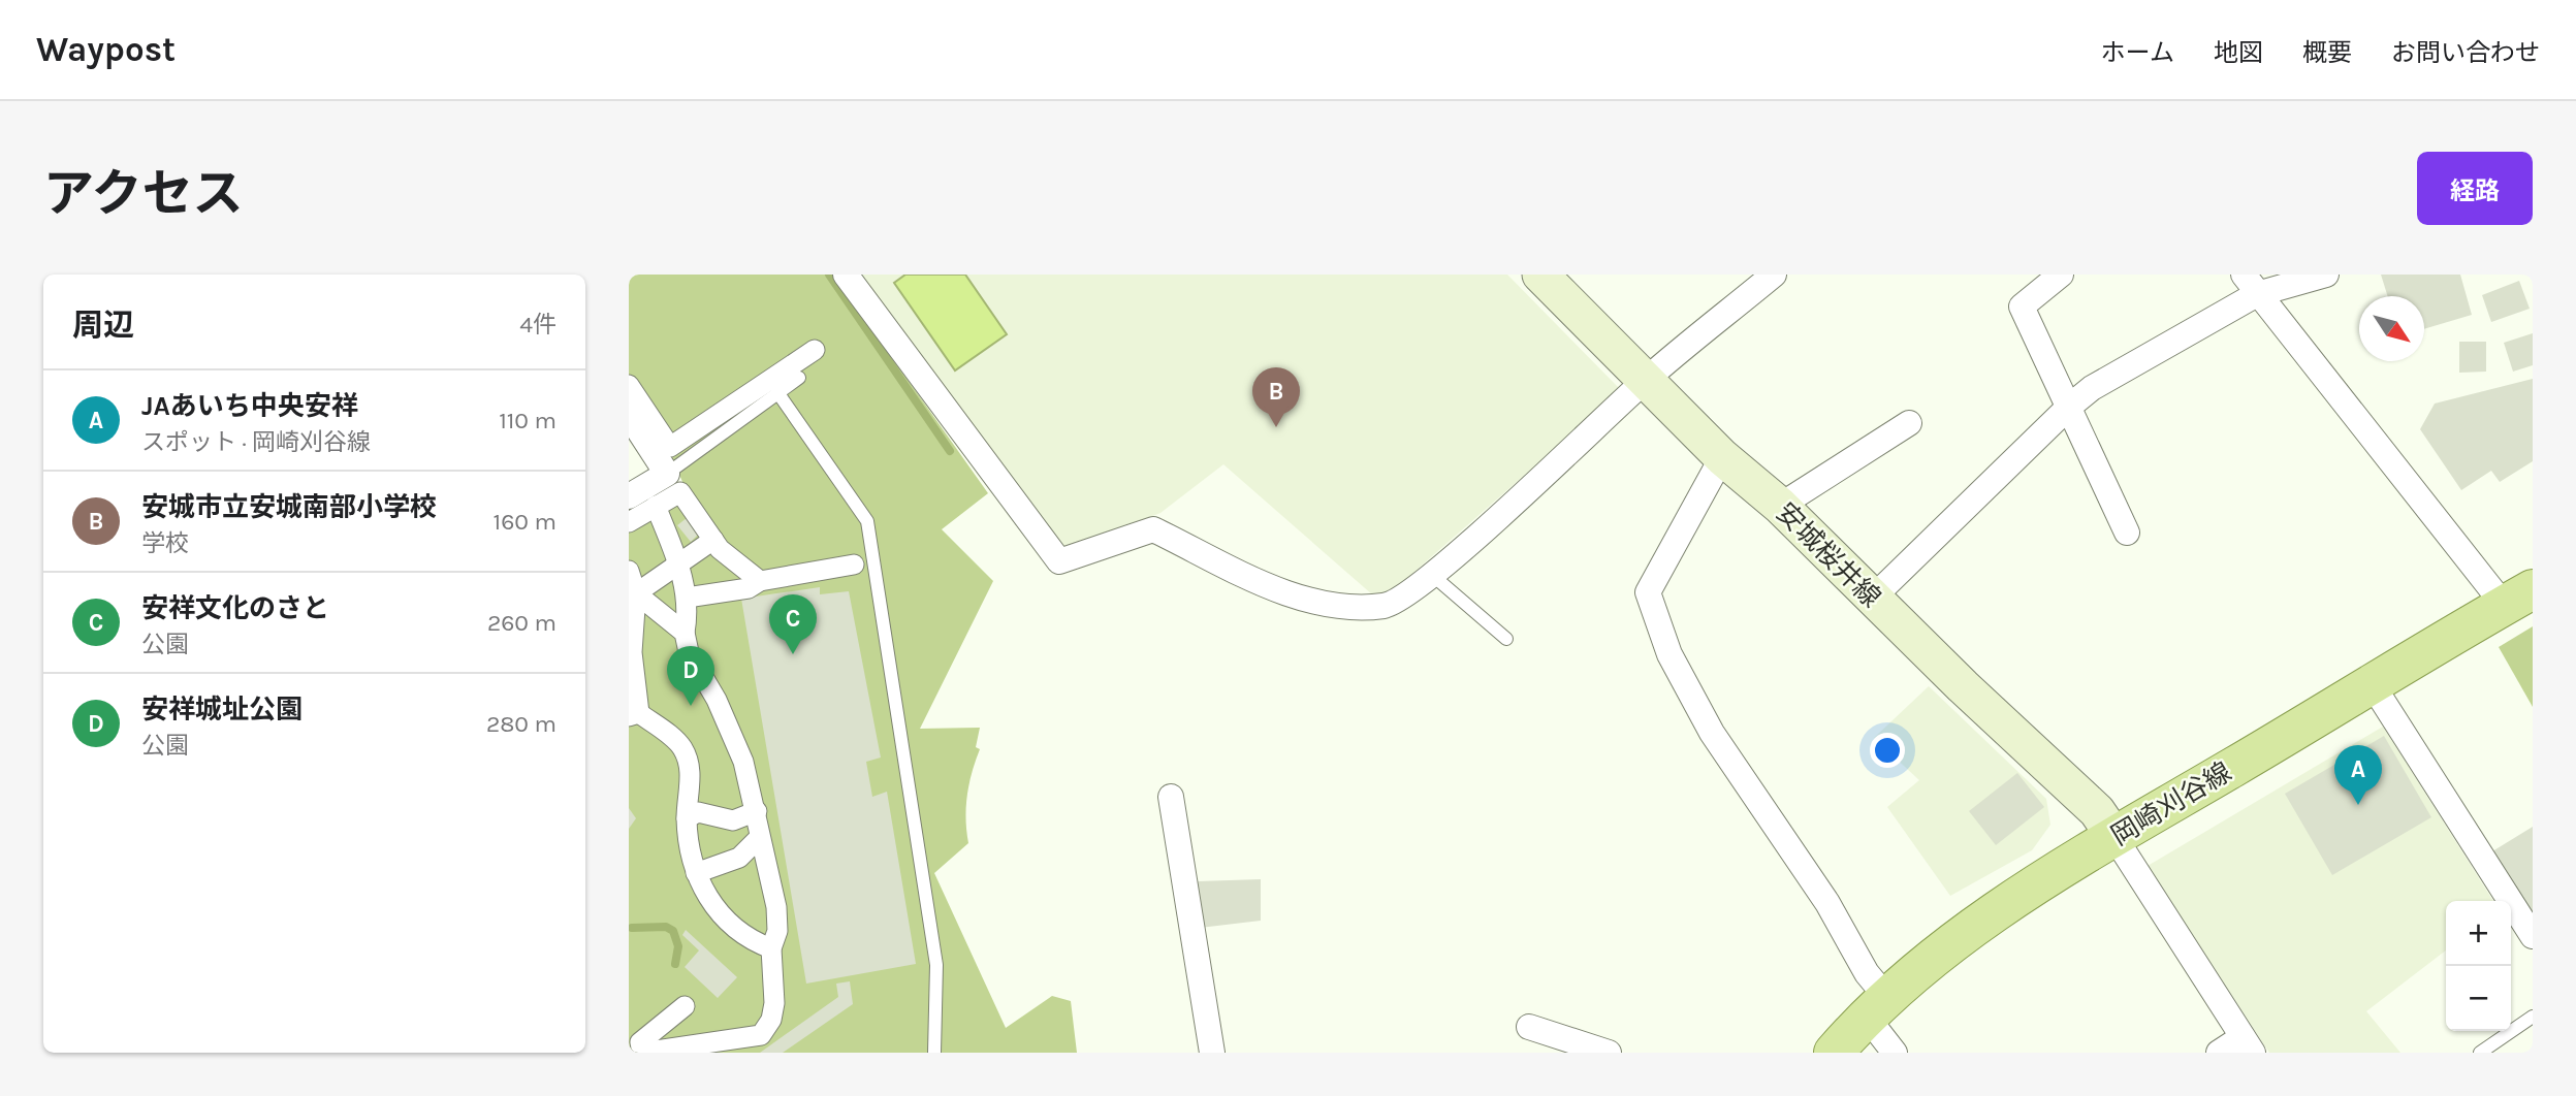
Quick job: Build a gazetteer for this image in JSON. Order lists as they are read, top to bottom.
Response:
{
  "streets": {
    "main road": ["安城桜井線", "岡崎刈谷線"]
  },
  "crossings": [
    ["安城桜井線", "岡崎刈谷線"]
  ],
  "north": "bottom right",
  "page": {
    "header": "Waypost",
    "nav": [
      "ホーム",
      "地図",
      "概要",
      "お問い合わせ"
    ],
    "title": "アクセス",
    "buttons": "経路",
    "heading": ["周辺", "4件"],
    "pins": [
      "B",
      "C",
      "D",
      "A"
    ],
    "list": [
      {
        "mark": "A",
        "name": "JAあいち中央安祥",
        "note": "スポット · 岡崎刈谷線",
        "value": "110 m"
      },
      {
        "mark": "B",
        "name": "安城市立安城南部小学校",
        "note": "学校",
        "value": "160 m"
      },
      {
        "mark": "C",
        "name": "安祥文化のさと",
        "note": "公園",
        "value": "260 m"
      },
      {
        "mark": "D",
        "name": "安祥城址公園",
        "note": "公園",
        "value": "280 m"
      }
    ],
    "map_buttons": ["+", "−"]
  }
}
